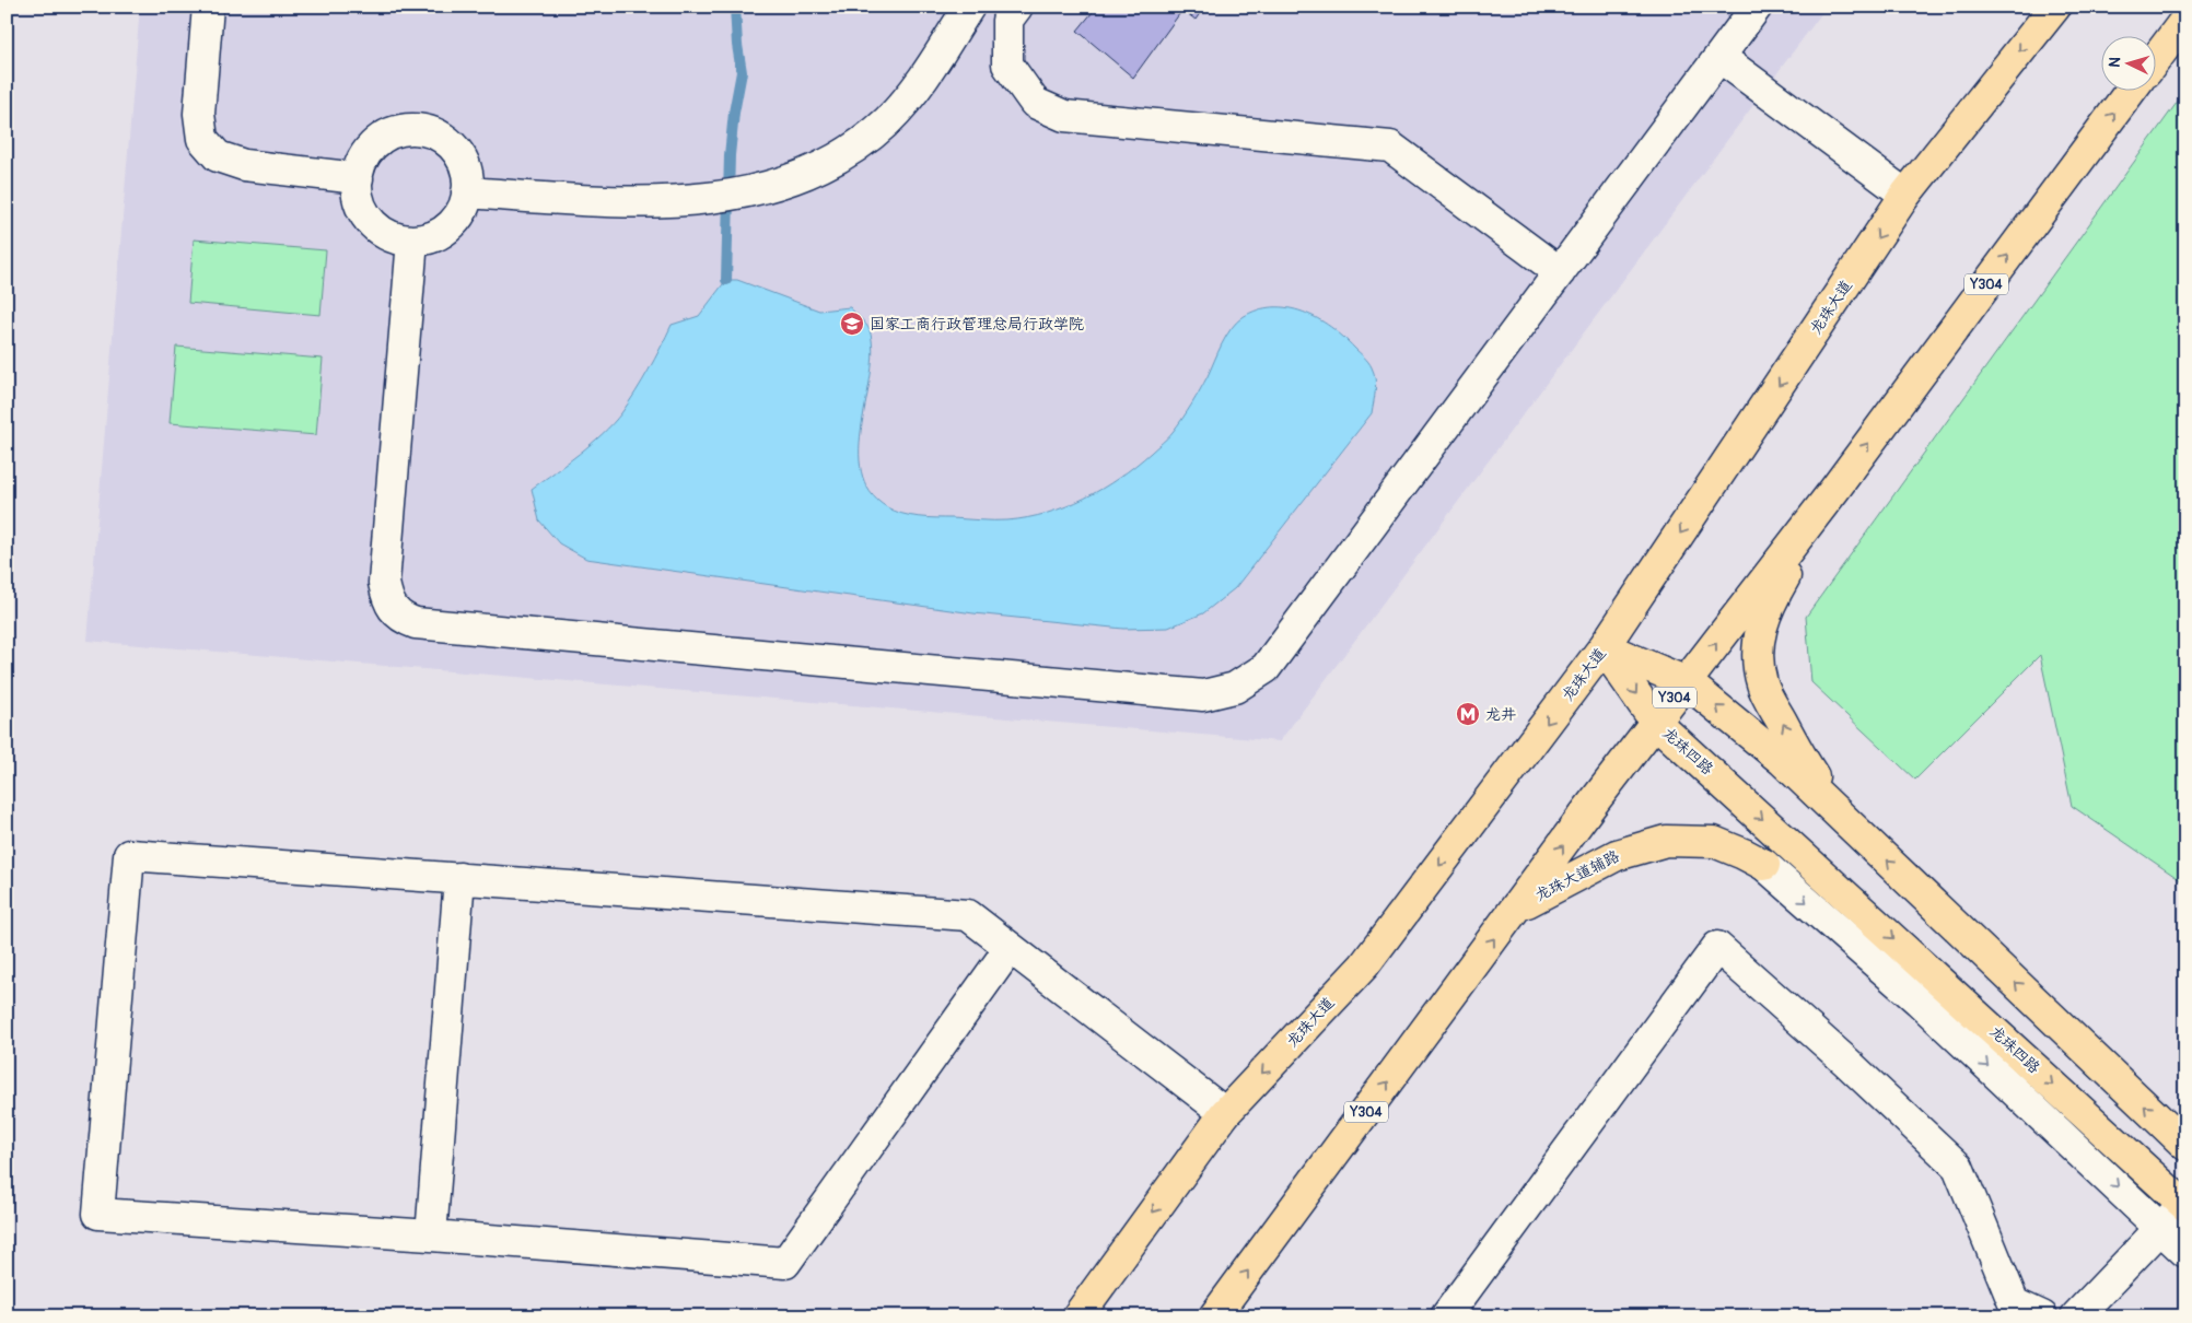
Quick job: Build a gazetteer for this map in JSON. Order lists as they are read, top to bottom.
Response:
{
  "streets": {
    "main road": [
      "Y304",
      "龙珠大道",
      "龙珠四路",
      "龙珠大道辅路"
    ]
  },
  "crossings": [
    ["Y304", "龙珠四路"],
    ["Y304", "龙珠大道辅路"],
    ["龙珠大道", "龙珠四路"]
  ],
  "places": {
    "school or university": ["国家工商行政管理总局行政学院"],
    "metro station": ["龙井"]
  },
  "north": "left"
}
